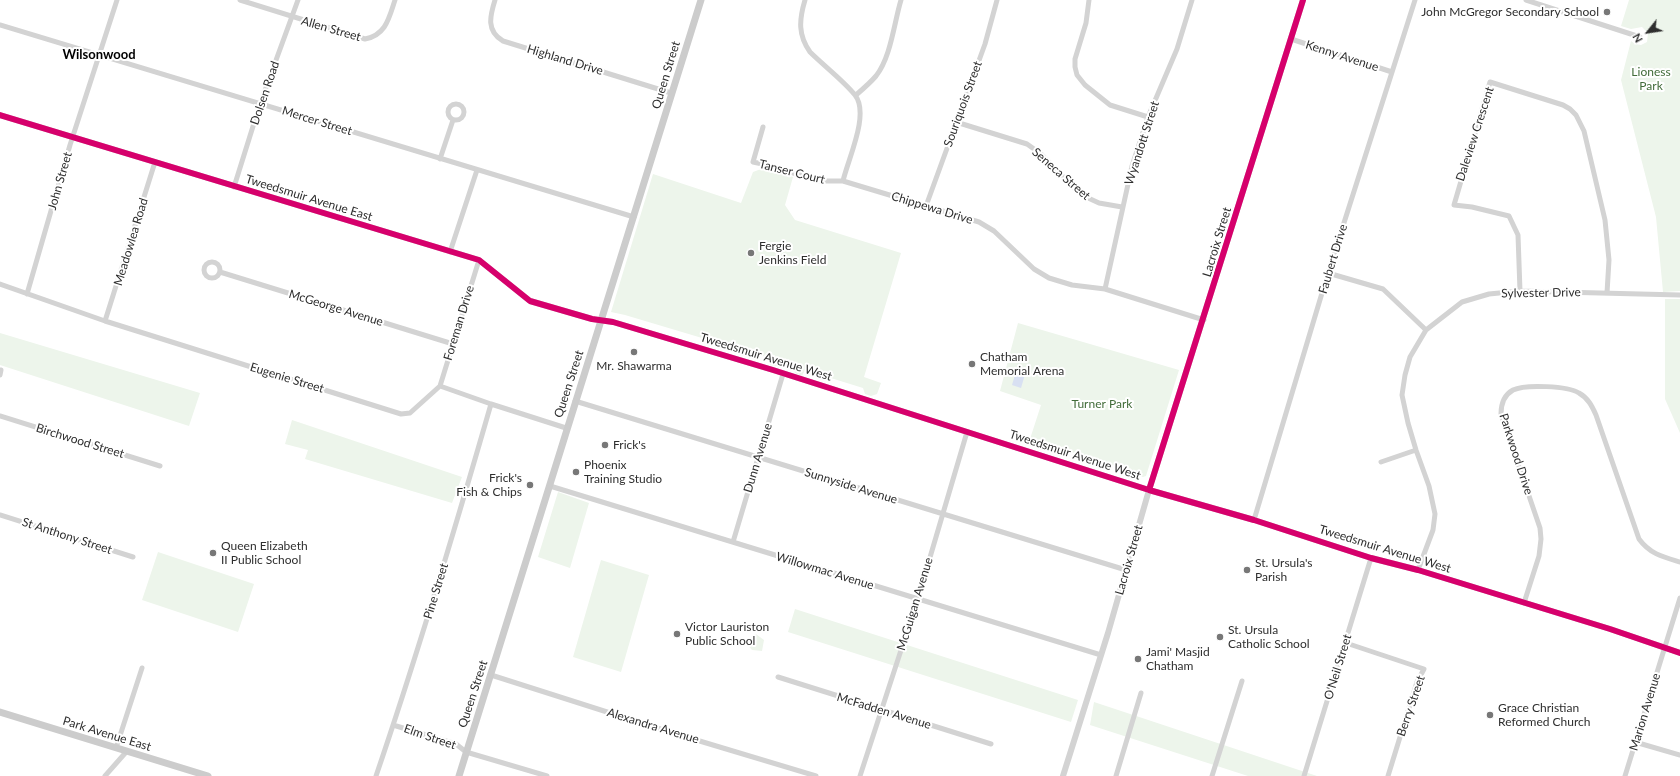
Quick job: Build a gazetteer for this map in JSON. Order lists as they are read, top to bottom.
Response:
{
  "streets": {
    "main road": ["Queen Street", "Park Avenue East"],
    "street": [
      "Allen Street",
      "Kenny Avenue",
      "Highland Drive",
      "Dolsen Road",
      "Souriquois Street",
      "Mercer Street",
      "Daleview Crescent",
      "Wyandott Street",
      "Tanser Court",
      "Seneca Street",
      "John Street",
      "Tweedsmuir Avenue East",
      "Chippewa Drive",
      "Meadowlea Road",
      "Lacroix Street",
      "Faubert Drive",
      "Sylvester Drive",
      "McGeorge Avenue",
      "Foreman Drive",
      "Tweedsmuir Avenue West",
      "Eugenie Street",
      "Birchwood Street",
      "Parkwood Drive",
      "Dunn Avenue",
      "Sunnyside Avenue",
      "St Anthony Street",
      "Willowmac Avenue",
      "Pine Street",
      "McGuigan Avenue",
      "O'Neil Street",
      "Berry Street",
      "McFadden Avenue",
      "Marion Avenue",
      "Alexandra Avenue",
      "Elm Street"
    ]
  },
  "crossings": [
    ["Allen Street", "Dolsen Road"],
    ["Kenny Avenue", "Lacroix Street"],
    ["Kenny Avenue", "Faubert Drive"],
    ["Highland Drive", "Queen Street"],
    ["Queen Street", "Mercer Street"],
    ["Queen Street", "Tweedsmuir Avenue East"],
    ["Queen Street", "Tweedsmuir Avenue West"],
    ["Queen Street", "Sunnyside Avenue"],
    ["Queen Street", "Willowmac Avenue"],
    ["Queen Street", "Alexandra Avenue"],
    ["Queen Street", "Elm Street"],
    ["Dolsen Road", "Mercer Street"],
    ["Dolsen Road", "Tweedsmuir Avenue East"],
    ["Souriquois Street", "Seneca Street"],
    ["Souriquois Street", "Chippewa Drive"],
    ["Mercer Street", "John Street"],
    ["Daleview Crescent", "Sylvester Drive"],
    ["Wyandott Street", "Seneca Street"],
    ["Wyandott Street", "Chippewa Drive"],
    ["Tanser Court", "Chippewa Drive"],
    ["John Street", "Tweedsmuir Avenue East"],
    ["John Street", "Eugenie Street"],
    ["Tweedsmuir Avenue East", "Meadowlea Road"],
    ["Tweedsmuir Avenue East", "Foreman Drive"],
    ["Tweedsmuir Avenue East", "Tweedsmuir Avenue West"],
    ["Chippewa Drive", "Lacroix Street"],
    ["Meadowlea Road", "Eugenie Street"],
    ["Lacroix Street", "Tweedsmuir Avenue West"],
    ["Lacroix Street", "Sunnyside Avenue"],
    ["Lacroix Street", "Willowmac Avenue"],
    ["Faubert Drive", "Tweedsmuir Avenue West"],
    ["Sylvester Drive", "Tweedsmuir Avenue West"],
    ["McGeorge Avenue", "Foreman Drive"],
    ["Foreman Drive", "Eugenie Street"],
    ["Tweedsmuir Avenue West", "Parkwood Drive"],
    ["Tweedsmuir Avenue West", "Dunn Avenue"],
    ["Tweedsmuir Avenue West", "McGuigan Avenue"],
    ["Tweedsmuir Avenue West", "O'Neil Street"],
    ["Tweedsmuir Avenue West", "Marion Avenue"],
    ["Dunn Avenue", "Sunnyside Avenue"],
    ["Dunn Avenue", "Willowmac Avenue"],
    ["Sunnyside Avenue", "McGuigan Avenue"],
    ["Willowmac Avenue", "McGuigan Avenue"],
    ["Pine Street", "Elm Street"],
    ["McGuigan Avenue", "McFadden Avenue"],
    ["O'Neil Street", "Berry Street"]
  ],
  "districts": ["Wilsonwood"],
  "parks": ["Lioness Park", "Turner Park"],
  "places": [
    "John McGregor Secondary School",
    "Fergie Jenkins Field",
    "Mr. Shawarma",
    "Chatham Memorial Arena",
    "Frick's",
    "Phoenix Training Studio",
    "Frick's Fish & Chips",
    "Queen Elizabeth II Public School",
    "St. Ursula's Parish",
    "Victor Lauriston Public School",
    "St. Ursula Catholic School",
    "Jami' Masjid Chatham",
    "Grace Christian Reformed Church"
  ],
  "north": "bottom left"
}
